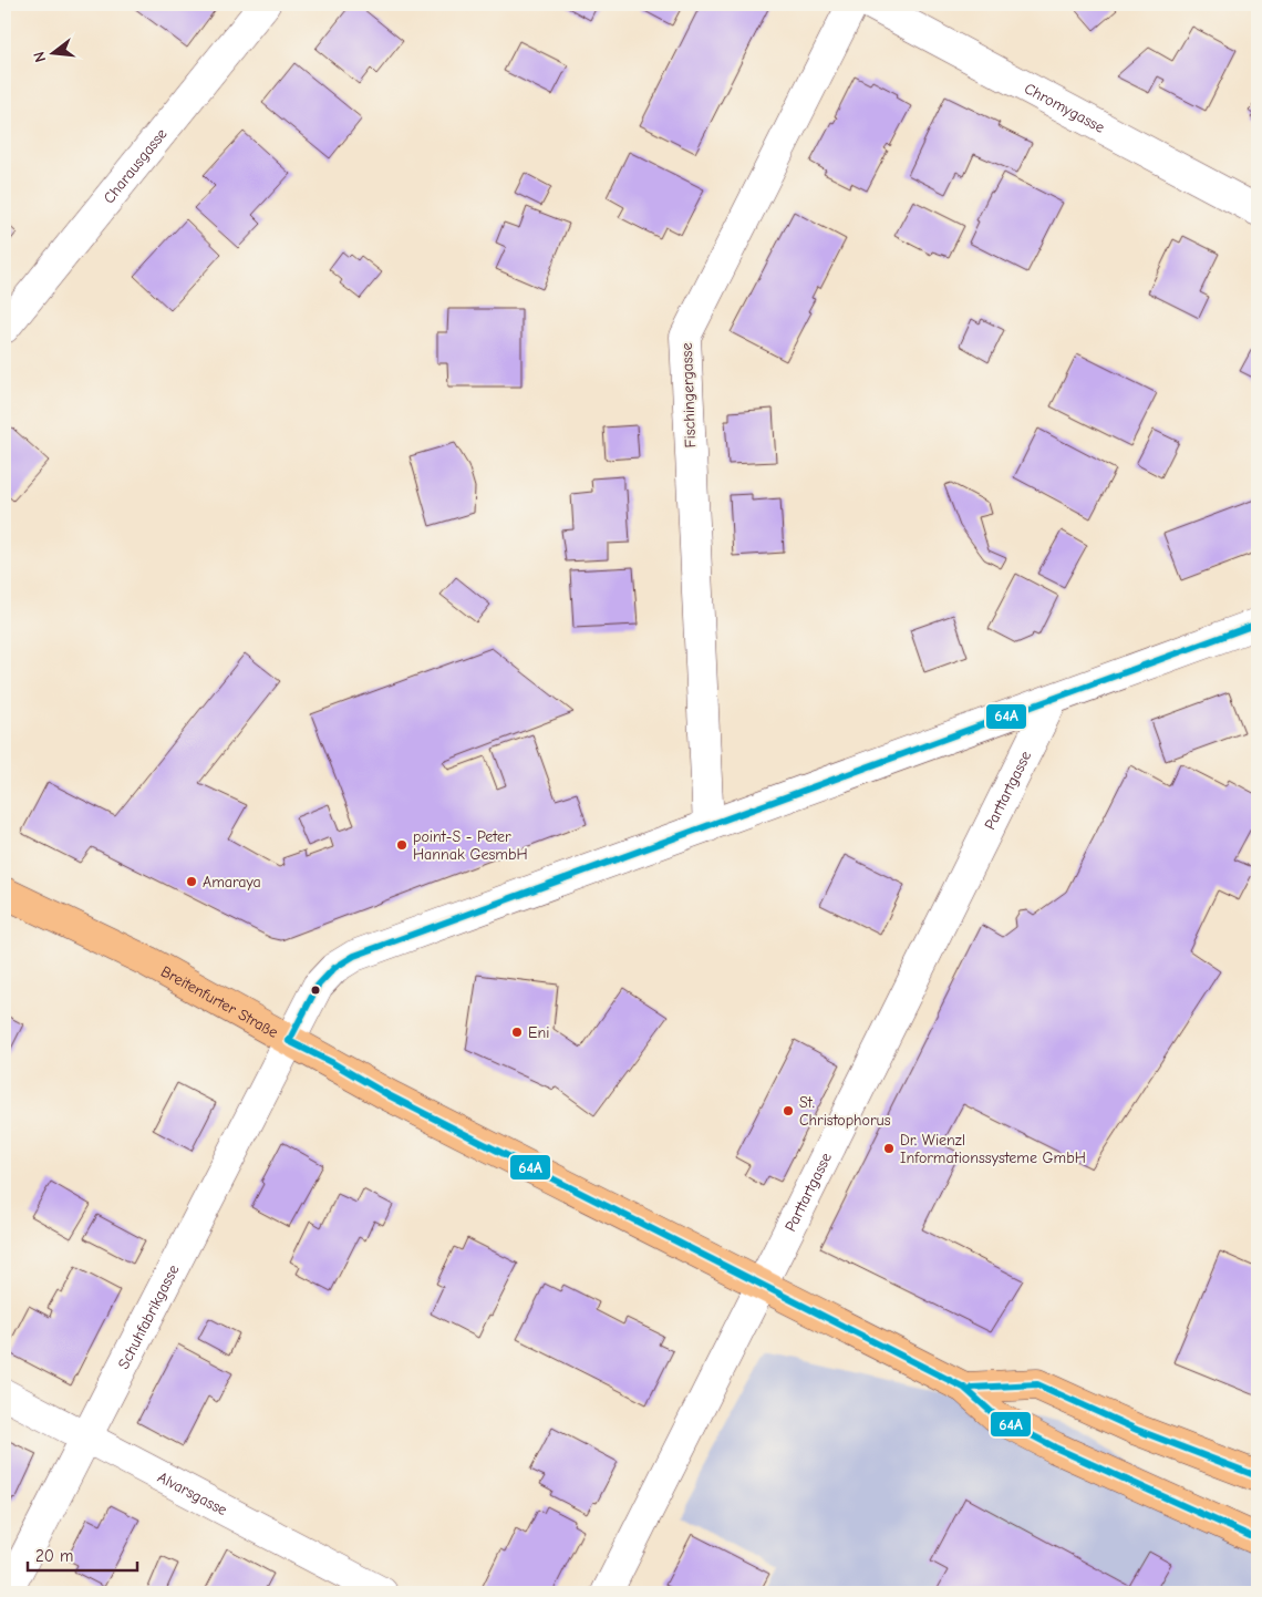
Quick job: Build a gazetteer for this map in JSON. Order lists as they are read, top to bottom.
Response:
{
  "streets": {
    "main road": ["Breitenfurter Straße"],
    "street": [
      "Chromygasse",
      "Charausgasse",
      "Fischingergasse",
      "Parttartgasse",
      "Schuhfabrikgasse",
      "Alvarsgasse"
    ]
  },
  "crossings": [
    ["Fischingergasse", "Schuhfabrikgasse"],
    ["Parttartgasse", "Breitenfurter Straße"],
    ["Parttartgasse", "Schuhfabrikgasse"],
    ["Breitenfurter Straße", "Schuhfabrikgasse"],
    ["Schuhfabrikgasse", "Alvarsgasse"]
  ],
  "places": [
    "point-S - Peter Hannak GesmbH",
    "Amaraya",
    "Eni",
    "St. Christophorus",
    "Dr. Wienzl Informationssysteme GmbH"
  ],
  "lines": ["transit line 64A"],
  "scale_bar": "20 m",
  "north": "left"
}
